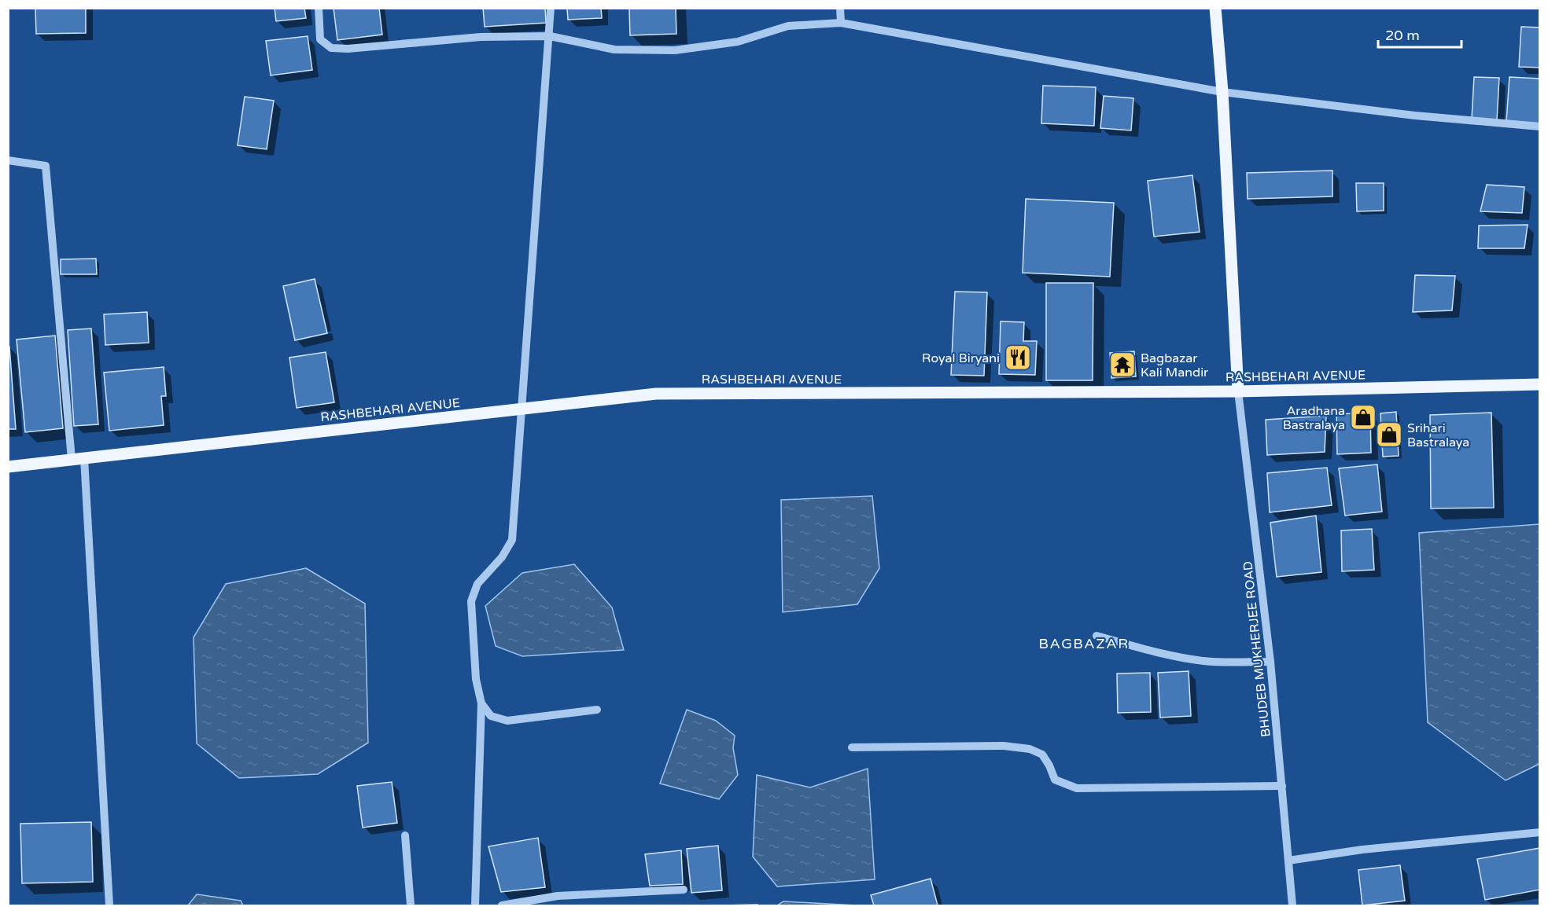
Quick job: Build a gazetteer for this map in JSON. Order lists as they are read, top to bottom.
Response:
{
  "streets": {
    "main road": ["RASHBEHARI AVENUE"],
    "street": ["BHUDEB MUKHERJEE ROAD"]
  },
  "crossings": [
    ["RASHBEHARI AVENUE", "BHUDEB MUKHERJEE ROAD"]
  ],
  "districts": ["BAGBAZAR"],
  "places": {
    "restaurant": ["Royal Biryani"],
    "temple": ["Bagbazar Kali Mandir"],
    "shop": ["Aradhana Bastralaya", "Srihari Bastralaya"]
  },
  "scale_bar": "20 m"
}
